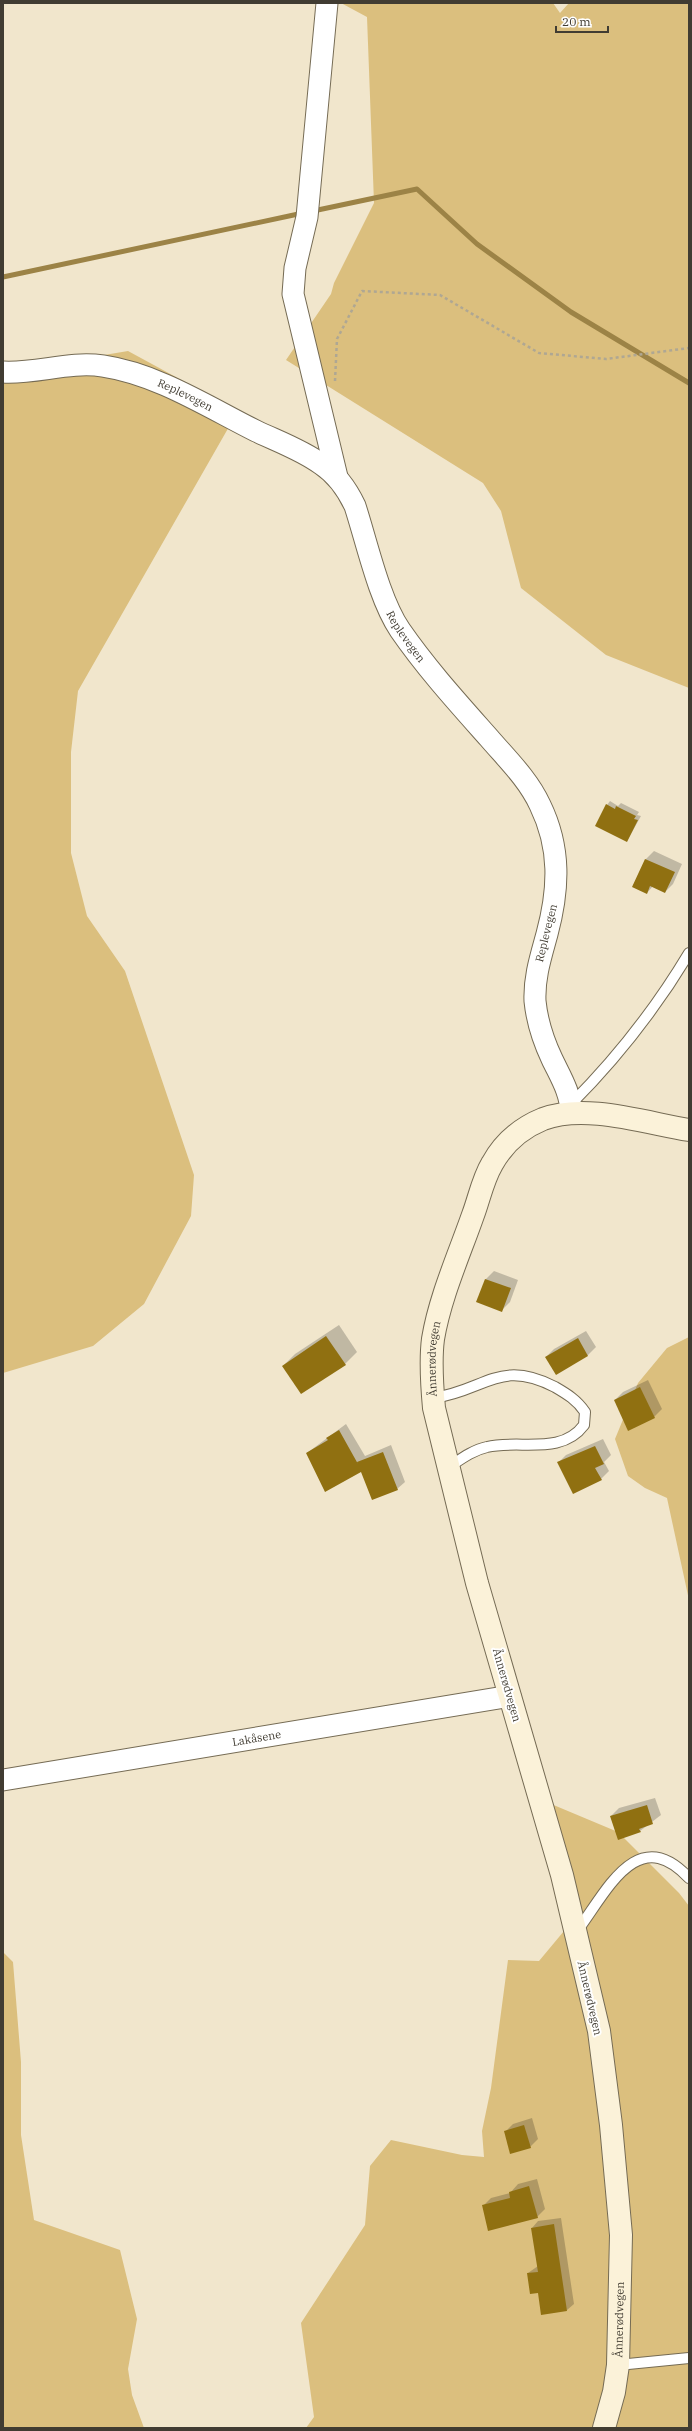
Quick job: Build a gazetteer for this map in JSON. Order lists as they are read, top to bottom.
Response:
{
  "streets": {
    "main road": ["Ånnerødvegen"],
    "street": ["Replevegen", "Lakåsene"]
  },
  "crossings": [
    ["Replevegen", "Ånnerødvegen"],
    ["Ånnerødvegen", "Lakåsene"]
  ],
  "scale_bar": "20 m"
}
